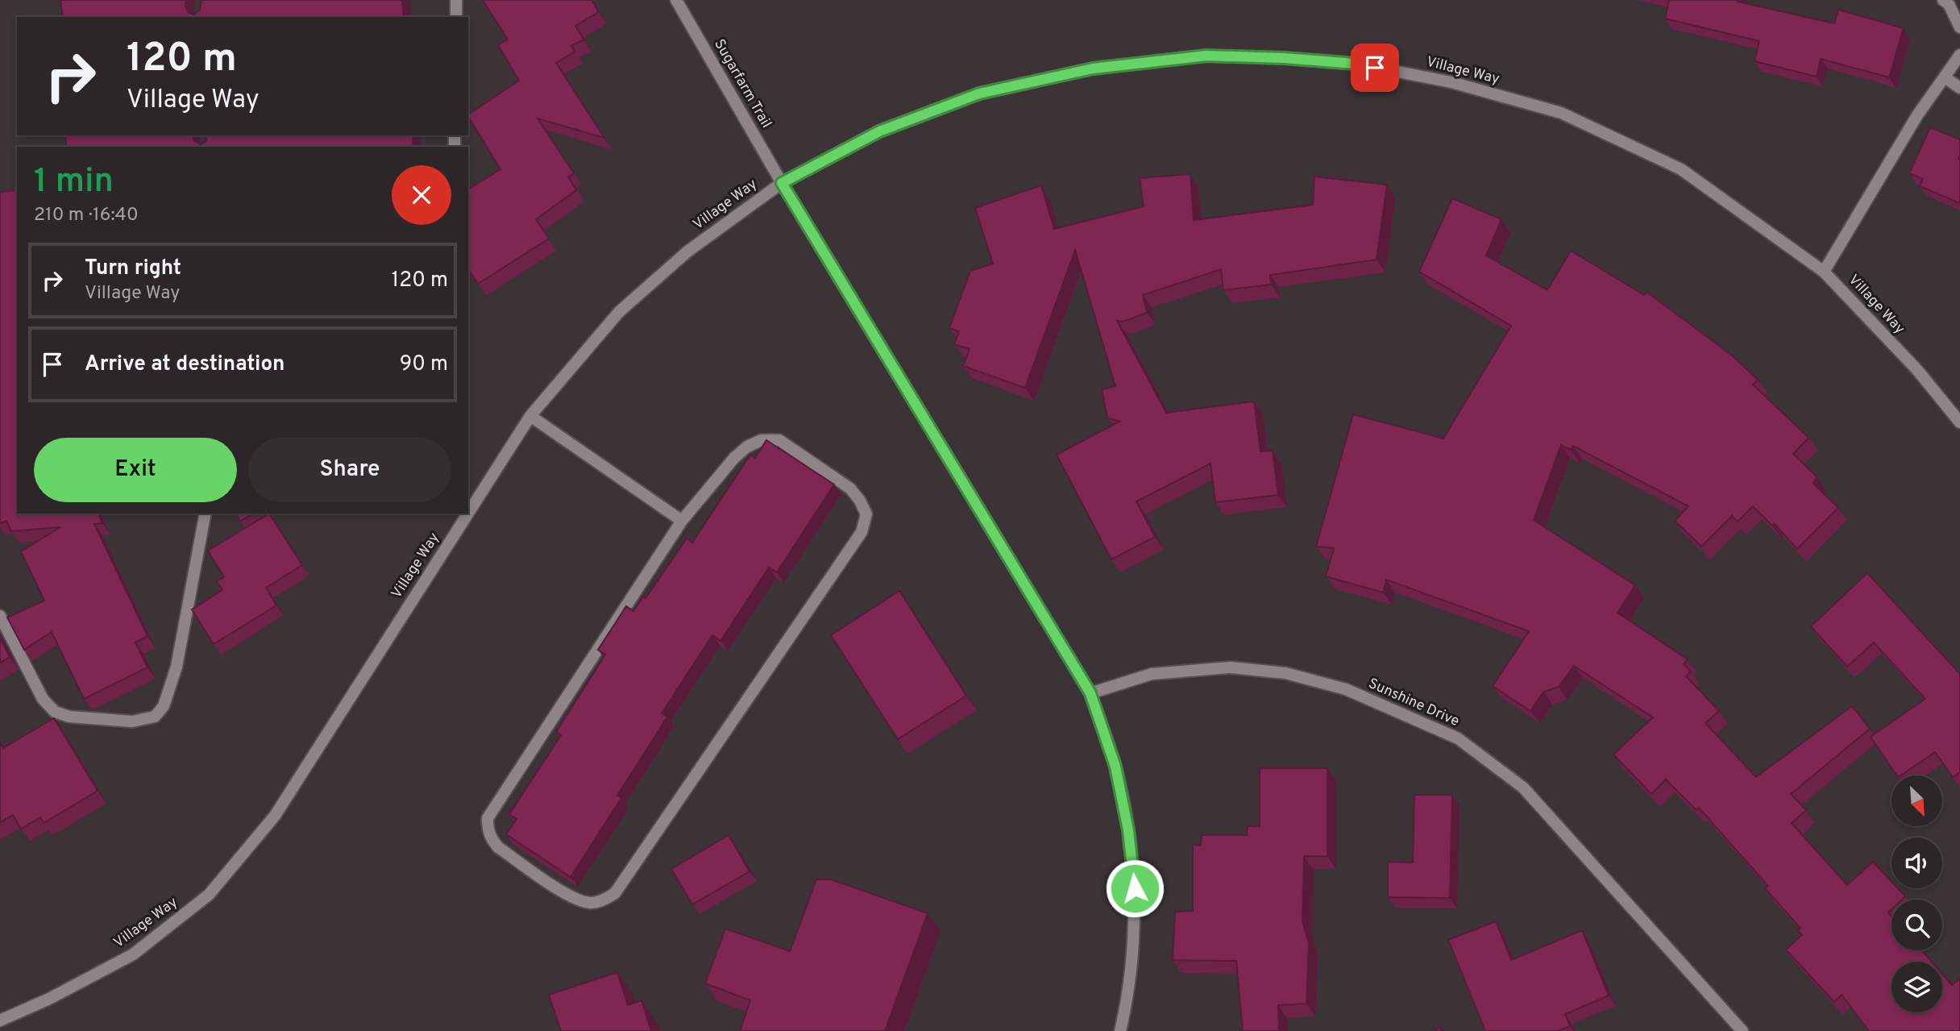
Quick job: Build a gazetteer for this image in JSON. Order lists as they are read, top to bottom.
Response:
{
  "streets": {
    "street": ["Village Way", "Sugarfarm Trail", "Sunshine Drive"]
  },
  "crossings": [
    ["Village Way", "Sugarfarm Trail"],
    ["Sugarfarm Trail", "Sunshine Drive"]
  ],
  "north": "bottom right",
  "page": {
    "turn": ["120 m", "Village Way"],
    "heading": ["1 min", "210 m · 16:40"],
    "list": [
      {
        "name": "Turn right",
        "note": "Village Way",
        "value": "120 m"
      },
      {
        "name": "Arrive at destination",
        "value": "90 m"
      }
    ],
    "buttons": ["Exit", "Share"]
  }
}
